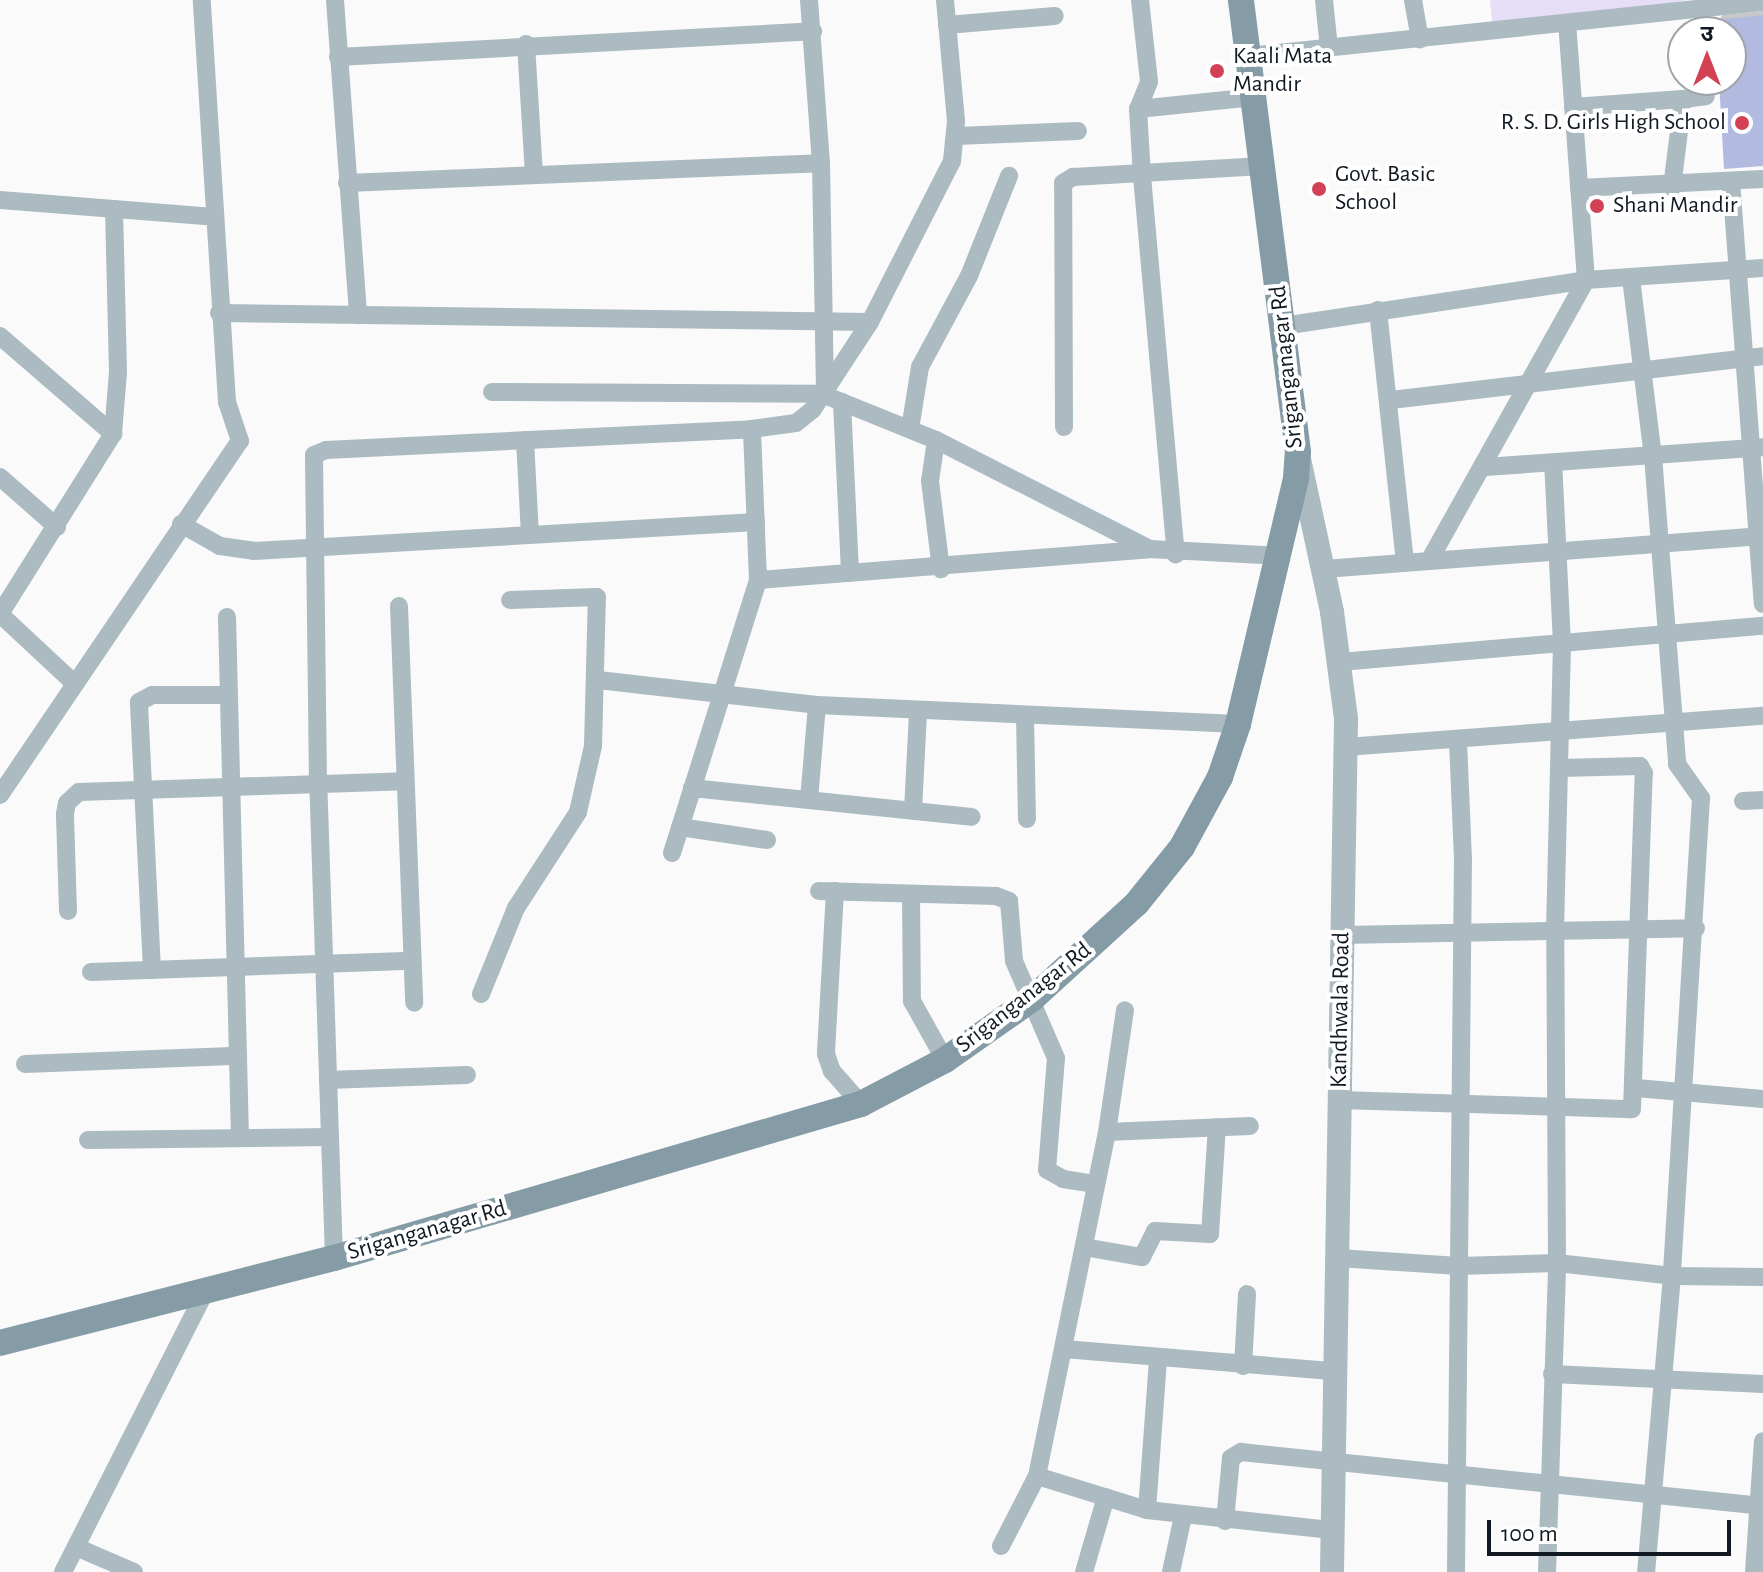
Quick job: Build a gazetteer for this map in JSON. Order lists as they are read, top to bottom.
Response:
{
  "streets": {
    "main road": ["Sriganganagar Rd"],
    "street": ["Kandhwala Road"]
  },
  "crossings": [
    ["Sriganganagar Rd", "Kandhwala Road"]
  ],
  "places": [
    "Kaali Mata Mandir",
    "R. S. D. Girls High School",
    "Govt. Basic School",
    "Shani Mandir"
  ],
  "scale_bar": "100 m",
  "north": "top"
}
